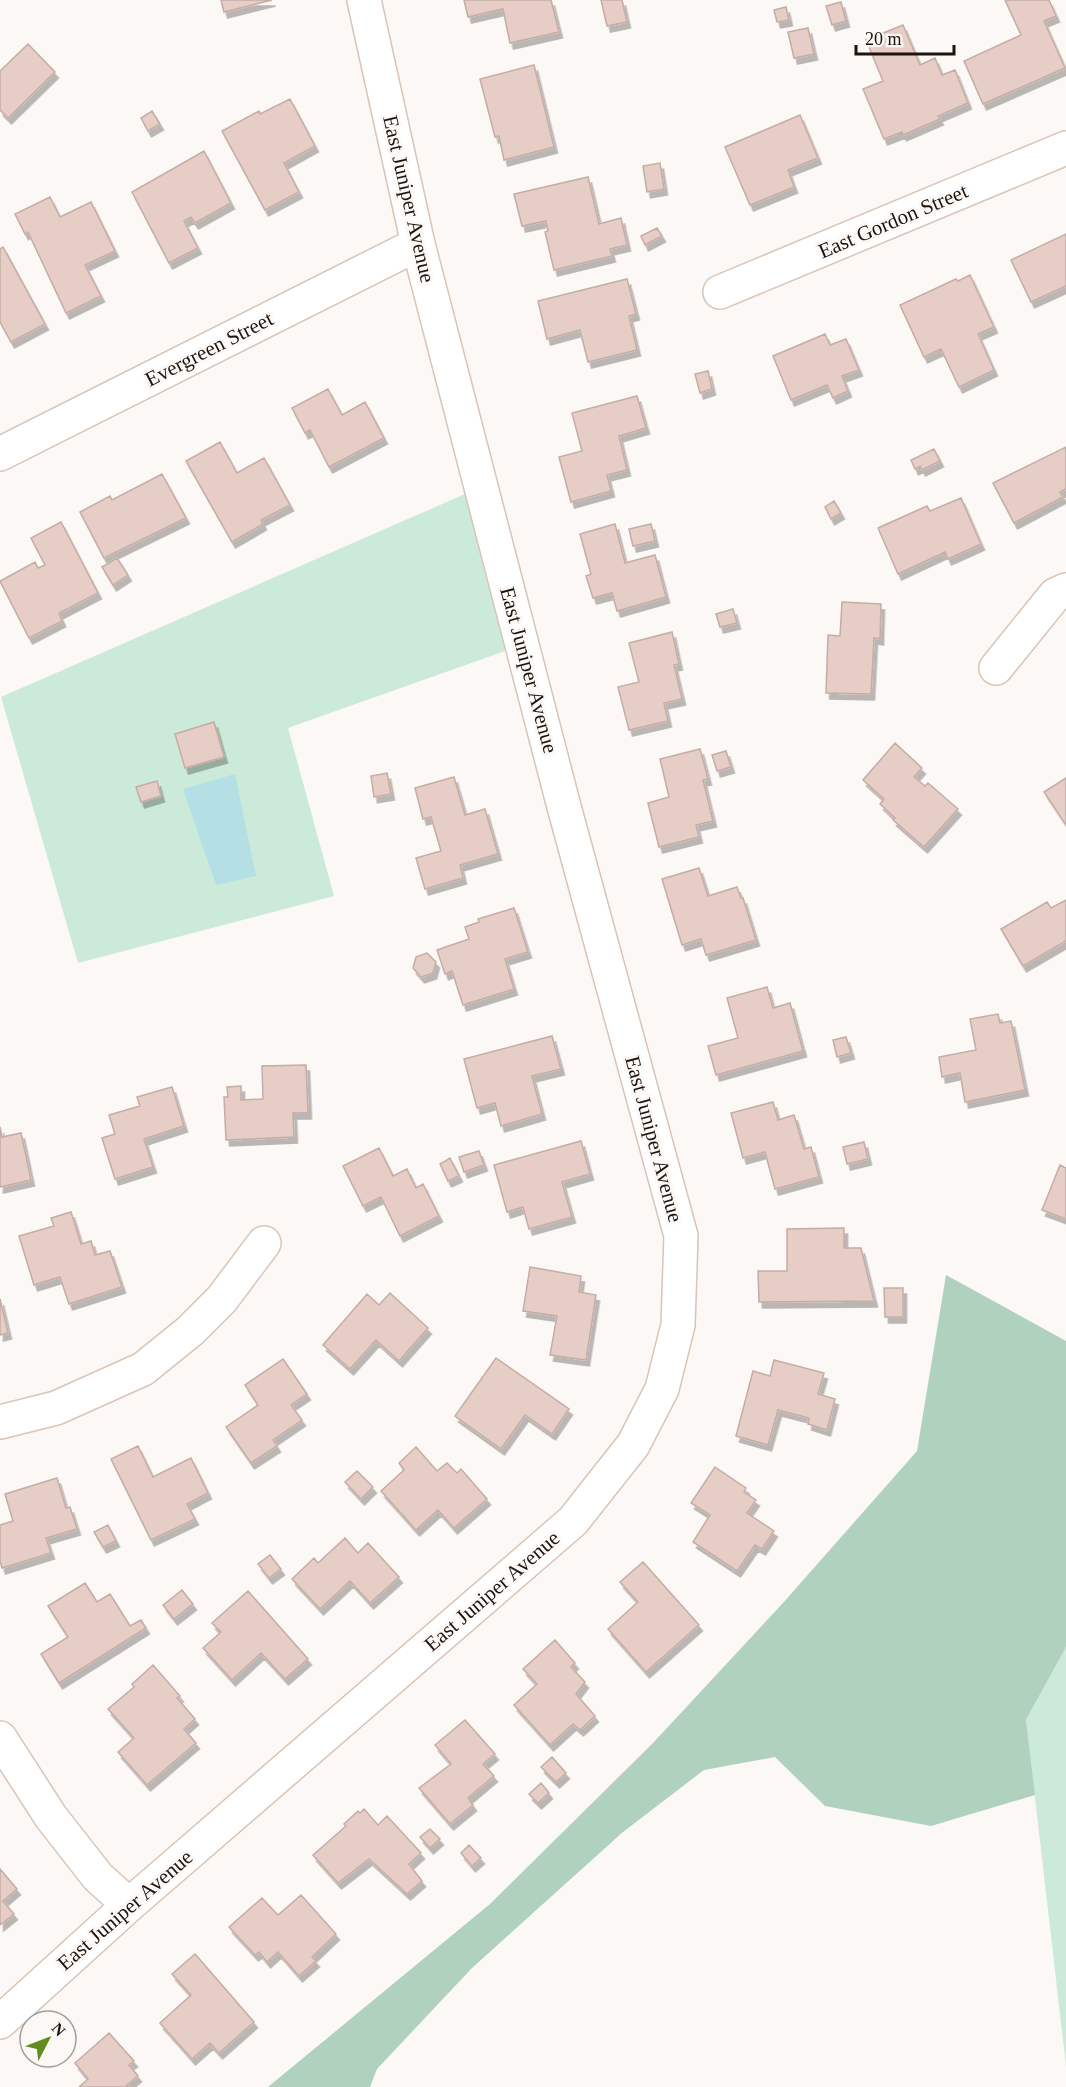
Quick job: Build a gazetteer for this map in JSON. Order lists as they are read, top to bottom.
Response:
{
  "streets": {
    "street": ["East Juniper Avenue", "East Gordon Street", "Evergreen Street"]
  },
  "crossings": [
    ["East Juniper Avenue", "Evergreen Street"]
  ],
  "scale_bar": "20 m",
  "north": "top right"
}
